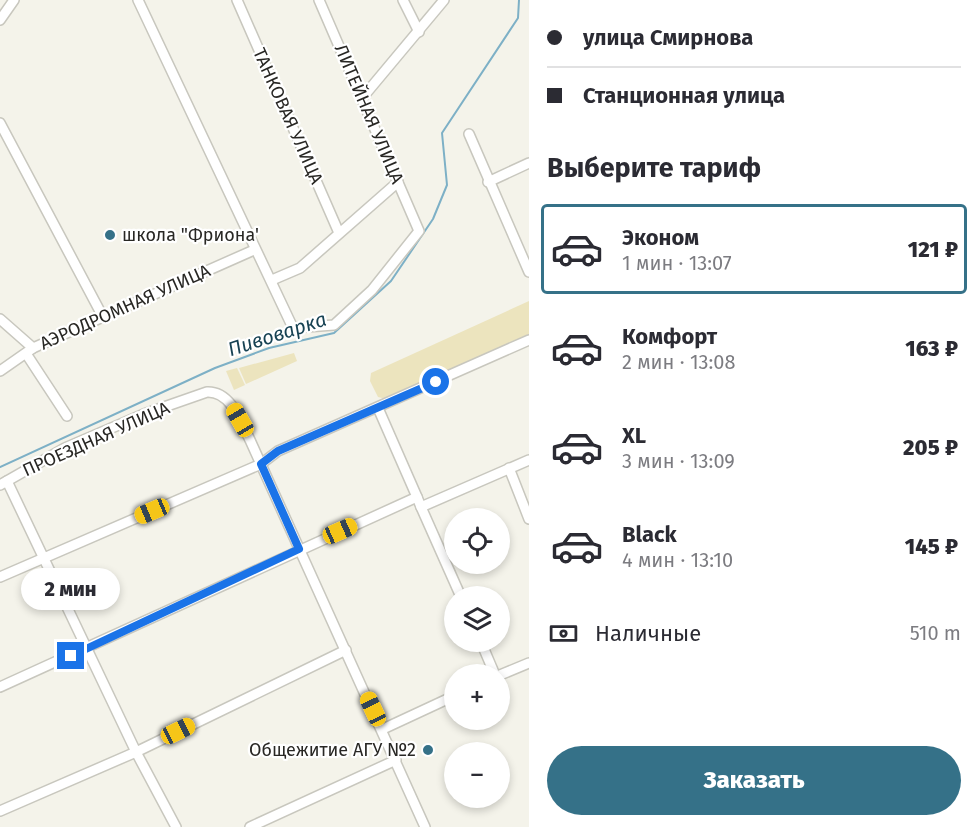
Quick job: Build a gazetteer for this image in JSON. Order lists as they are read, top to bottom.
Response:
{
  "streets": {
    "street": [
      "ЛИТЕЙНАЯ УЛИЦА",
      "ТАНКОВАЯ УЛИЦА",
      "АЭРОДРОМНАЯ УЛИЦА",
      "ПРОЕЗДНАЯ УЛИЦА"
    ]
  },
  "water": ["Пивоварка"],
  "places": ["школа \"Фриона'", "Общежитие АГУ №2"],
  "page": {
    "banner": ["улица Смирнова", "Станционная улица"],
    "heading": "Выберите тариф",
    "list": [
      {
        "name": "Эконом",
        "note": "1 мин · 13:07",
        "value": "121 ₽"
      },
      {
        "name": "Комфорт",
        "note": "2 мин · 13:08",
        "value": "163 ₽"
      },
      {
        "name": "XL",
        "note": "3 мин · 13:09",
        "value": "205 ₽"
      },
      {
        "name": "Black",
        "note": "4 мин · 13:10",
        "value": "145 ₽"
      }
    ],
    "map_buttons": ["+", "−"],
    "bubble": "2 мин",
    "pay": ["Наличные", "510 m"],
    "buttons": "Заказать"
  }
}
